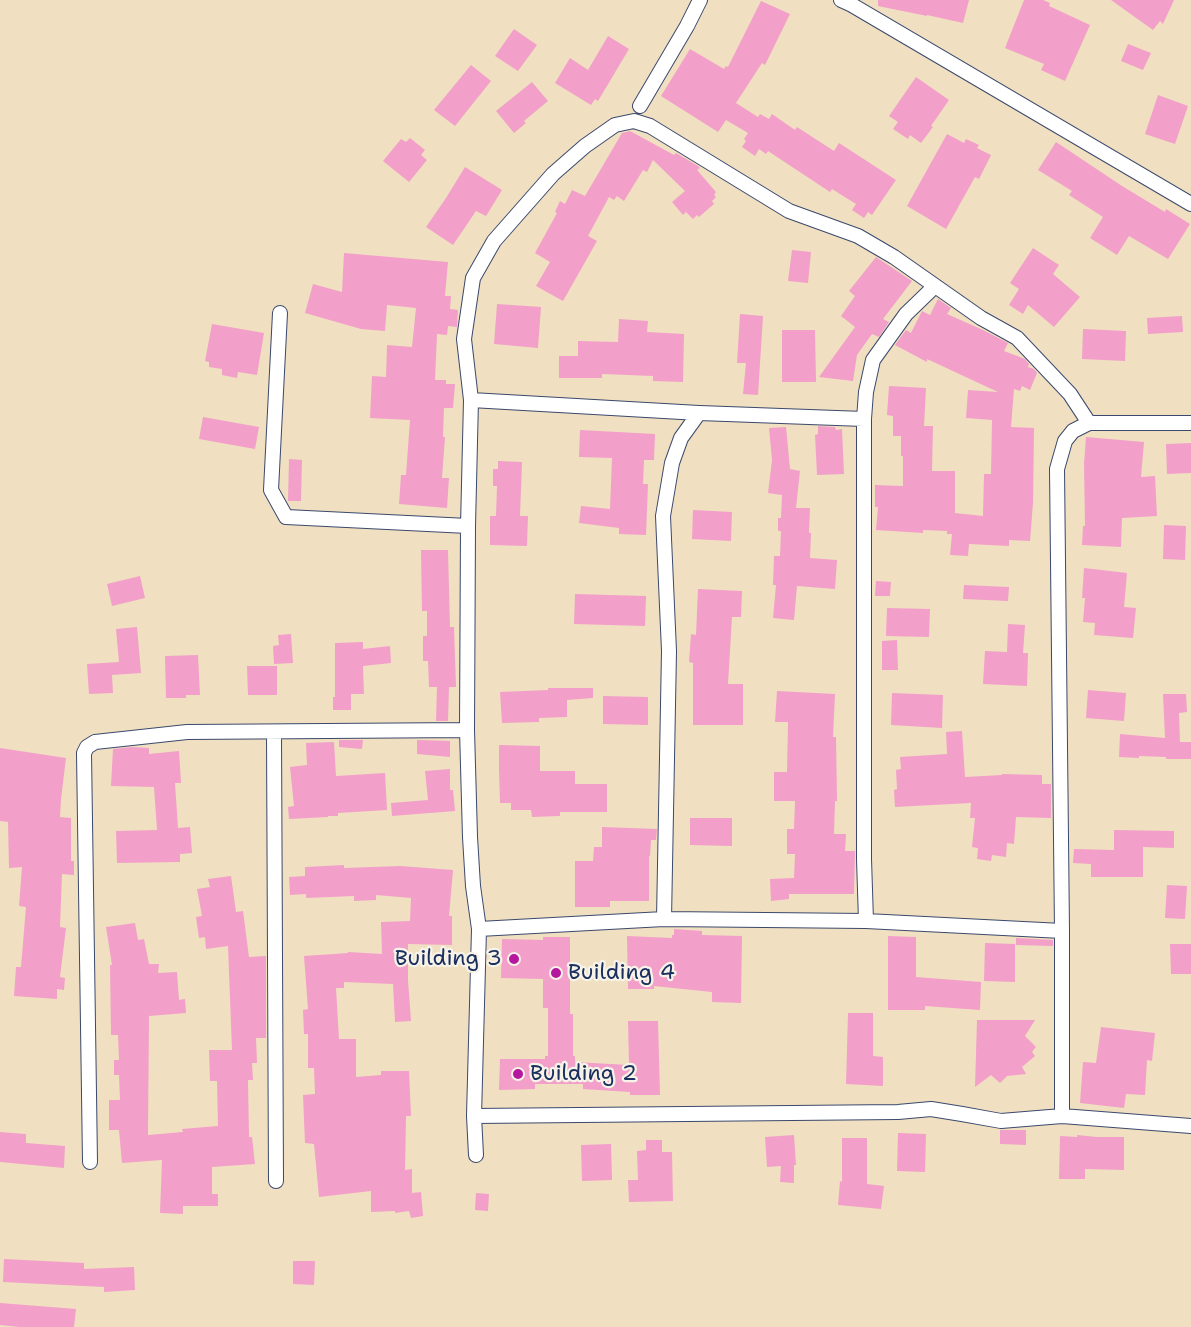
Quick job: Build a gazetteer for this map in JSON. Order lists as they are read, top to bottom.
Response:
{
  "places": ["Building 3", "Building 4", "Building 2"]
}
